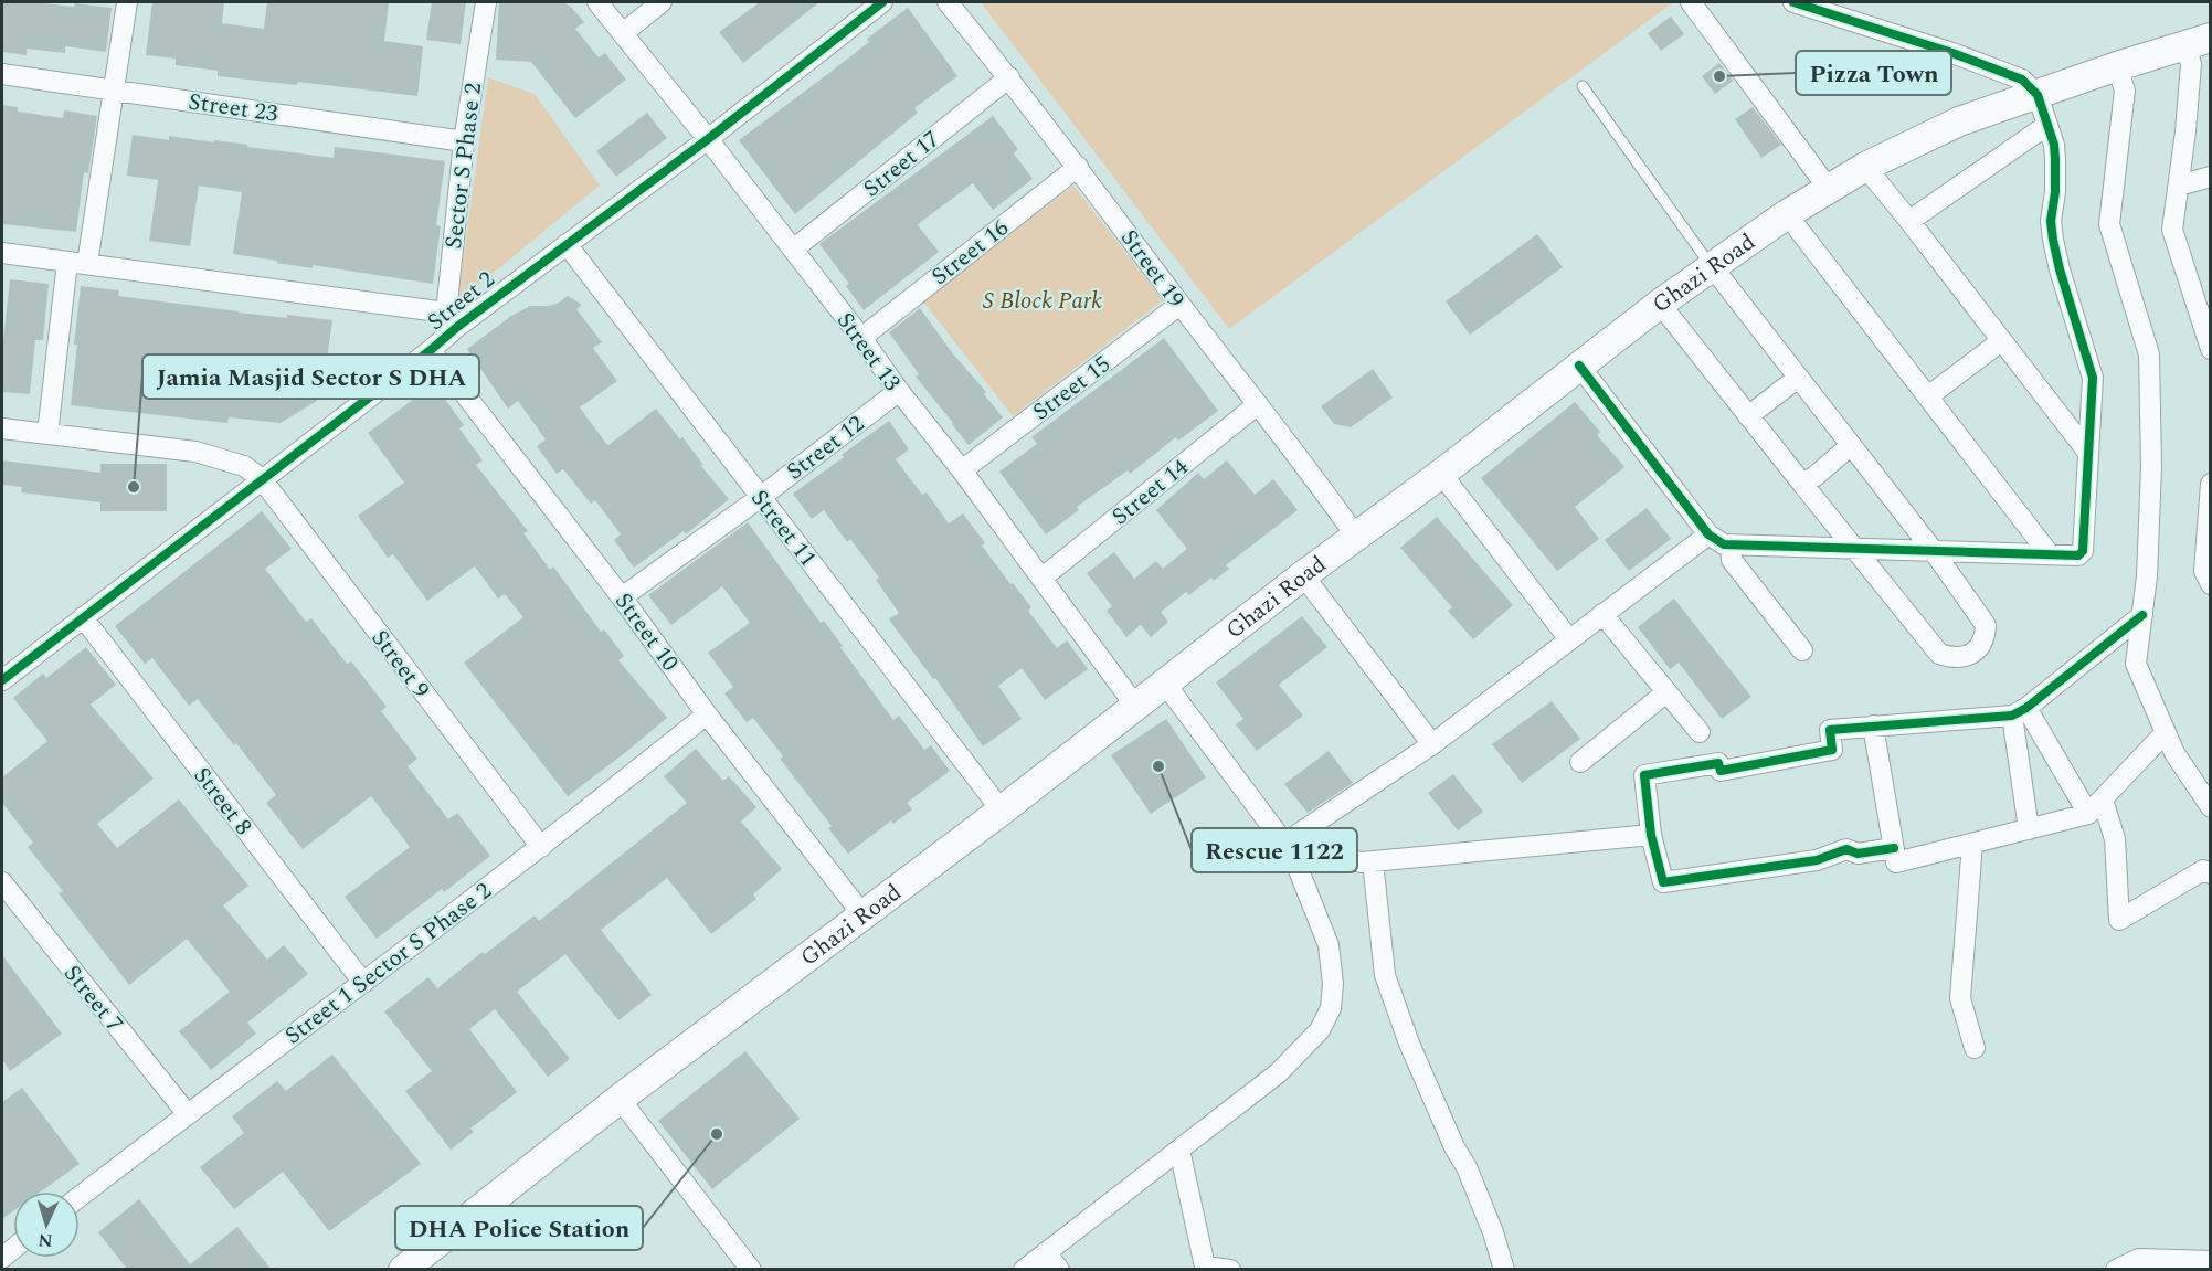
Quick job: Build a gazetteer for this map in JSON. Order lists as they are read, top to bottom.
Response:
{
  "streets": {
    "main road": ["Ghazi Road"],
    "street": [
      "Street 23",
      "Street 17",
      "Sector S Phase 2",
      "Street 16",
      "Street 19",
      "Street 2",
      "Street 13",
      "Street 15",
      "Street 12",
      "Street 14",
      "Street 11",
      "Street 10",
      "Street 9",
      "Street 8",
      "Street 1 Sector S Phase 2",
      "Street 7"
    ]
  },
  "crossings": [
    ["Street 23", "Sector S Phase 2"],
    ["Street 17", "Street 19"],
    ["Street 17", "Street 13"],
    ["Sector S Phase 2", "Street 2"],
    ["Street 16", "Street 19"],
    ["Street 16", "Street 13"],
    ["Street 19", "Ghazi Road"],
    ["Street 19", "Street 15"],
    ["Street 19", "Street 14"],
    ["Ghazi Road", "Street 13"],
    ["Ghazi Road", "Street 11"],
    ["Ghazi Road", "Street 10"],
    ["Street 2", "Street 13"],
    ["Street 2", "Street 11"],
    ["Street 2", "Street 10"],
    ["Street 2", "Street 9"],
    ["Street 2", "Street 8"],
    ["Street 13", "Street 15"],
    ["Street 13", "Street 12"],
    ["Street 13", "Street 14"],
    ["Street 12", "Street 11"],
    ["Street 12", "Street 10"],
    ["Street 10", "Street 1 Sector S Phase 2"],
    ["Street 9", "Street 1 Sector S Phase 2"],
    ["Street 8", "Street 1 Sector S Phase 2"],
    ["Street 1 Sector S Phase 2", "Street 7"]
  ],
  "parks": ["S Block Park"],
  "places": [
    "Pizza Town",
    "Jamia Masjid Sector S DHA",
    "Rescue 1122",
    "DHA Police Station"
  ],
  "north": "bottom"
}
